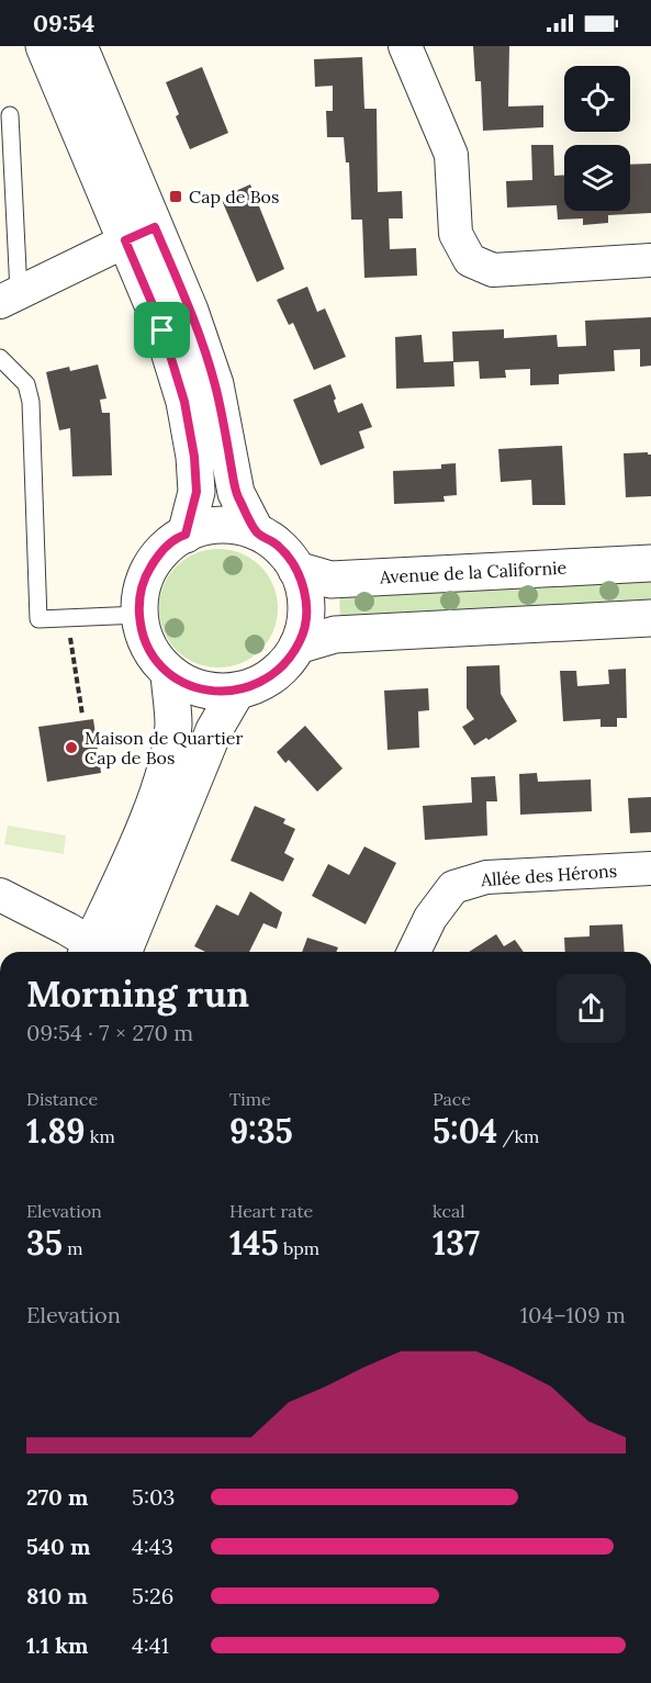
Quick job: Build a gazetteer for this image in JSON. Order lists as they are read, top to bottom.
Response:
{
  "streets": {
    "street": ["Avenue de la Californie", "Allée des Hérons"]
  },
  "places": {
    "transit": ["Cap de Bos"],
    "other": ["Maison de Quartier Cap de Bos"]
  },
  "page": {
    "status": "09:54",
    "heading": ["Morning run", "09:54 · 7 × 270 m"],
    "stats": [
      ["Distance", "1.89 km"],
      ["Time", "9:35"],
      ["Pace", "5:04 /km"],
      ["Elevation", "35 m"],
      ["Heart rate", "145 bpm"],
      ["kcal", "137"]
    ],
    "chart": ["Elevation", "104–109 m"],
    "list": [
      {
        "name": "270 m",
        "note": "5:03"
      },
      {
        "name": "540 m",
        "note": "4:43"
      },
      {
        "name": "810 m",
        "note": "5:26"
      },
      {
        "name": "1.1 km",
        "note": "4:41"
      }
    ]
  }
}
